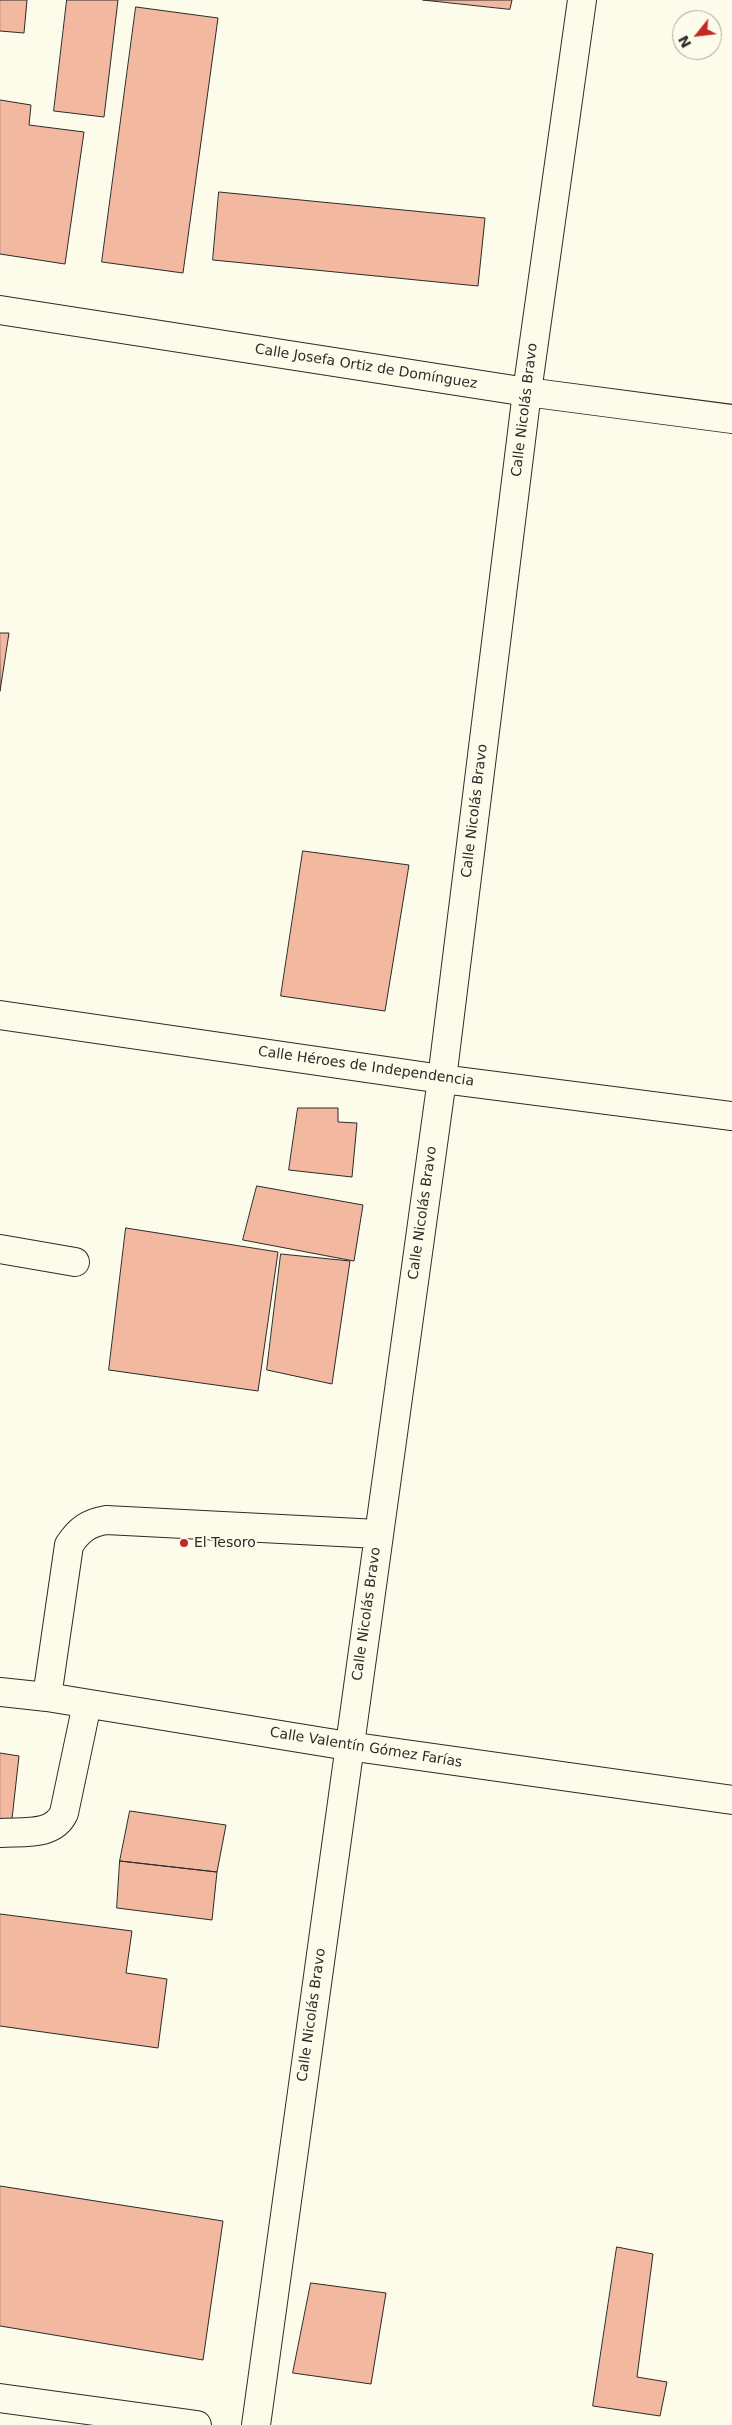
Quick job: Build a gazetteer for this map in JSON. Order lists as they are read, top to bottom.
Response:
{
  "streets": {
    "street": [
      "Calle Josefa Ortiz de Domínguez",
      "Calle Nicolás Bravo",
      "Calle Héroes de Independencia",
      "Calle Valentín Gómez Farías"
    ]
  },
  "crossings": [
    ["Calle Josefa Ortiz de Domínguez", "Calle Nicolás Bravo"],
    ["Calle Nicolás Bravo", "Calle Héroes de Independencia"],
    ["Calle Nicolás Bravo", "Calle Valentín Gómez Farías"]
  ],
  "places": ["El Tesoro"],
  "north": "bottom left"
}
